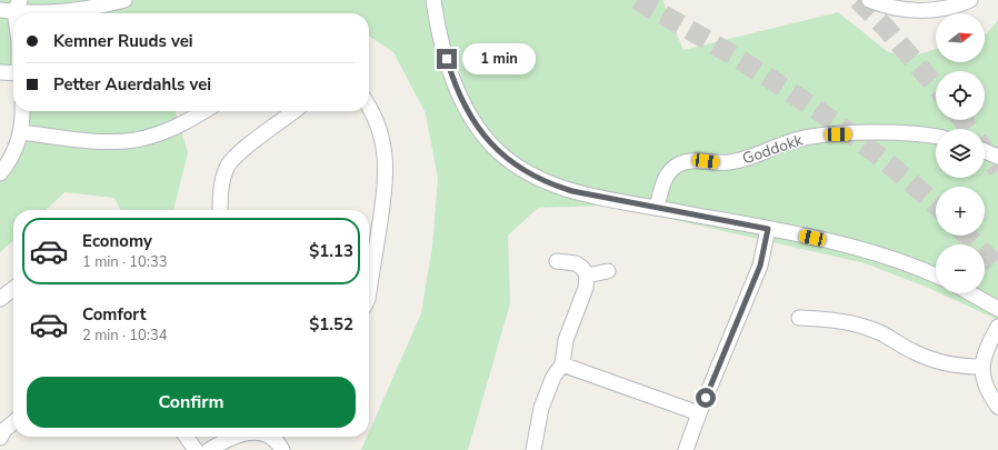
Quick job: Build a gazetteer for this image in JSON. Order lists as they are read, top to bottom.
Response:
{
  "streets": {
    "street": ["Goddokk"]
  },
  "north": "right",
  "page": {
    "map_buttons": ["+", "−"],
    "banner": ["Kemner Ruuds vei", "Petter Auerdahls vei"],
    "bubble": "1 min",
    "list": [
      {
        "name": "Economy",
        "note": "1 min · 10:33",
        "value": "$1.13"
      },
      {
        "name": "Comfort",
        "note": "2 min · 10:34",
        "value": "$1.52"
      }
    ],
    "buttons": "Confirm"
  }
}
